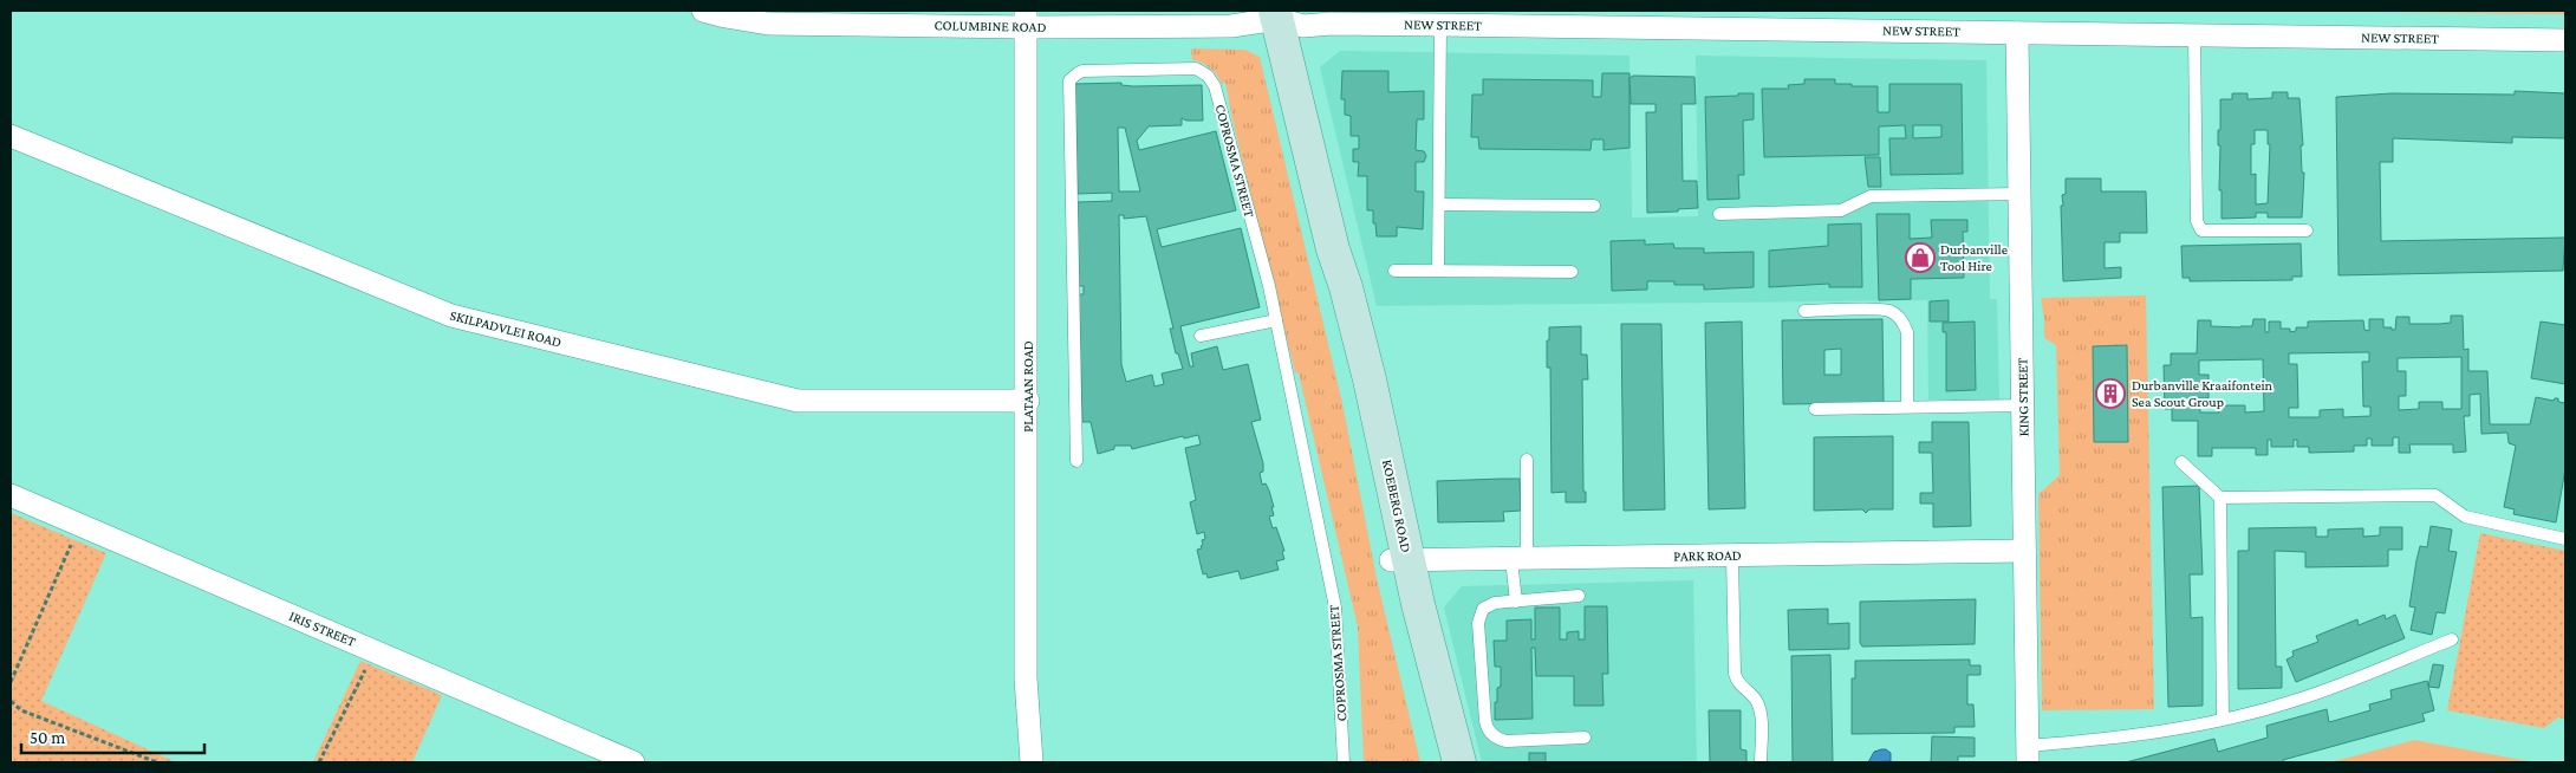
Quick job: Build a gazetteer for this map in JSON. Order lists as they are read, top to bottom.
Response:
{
  "streets": {
    "main road": ["KOEBERG ROAD"],
    "street": [
      "NEW STREET",
      "COLUMBINE ROAD",
      "SKILPADVLEI ROAD",
      "PLATAAN ROAD",
      "KING STREET",
      "PARK ROAD",
      "IRIS STREET"
    ],
    "lane": ["COPROSMA STREET"]
  },
  "crossings": [
    ["NEW STREET", "COLUMBINE ROAD"],
    ["NEW STREET", "KING STREET"],
    ["NEW STREET", "KOEBERG ROAD"],
    ["COLUMBINE ROAD", "PLATAAN ROAD"],
    ["COLUMBINE ROAD", "KOEBERG ROAD"],
    ["SKILPADVLEI ROAD", "PLATAAN ROAD"],
    ["KING STREET", "PARK ROAD"],
    ["KOEBERG ROAD", "PARK ROAD"]
  ],
  "places": {
    "shop": ["Durbanville Tool Hire"],
    "building": ["Durbanville Kraaifontein Sea Scout Group"]
  },
  "scale_bar": "50 m"
}
